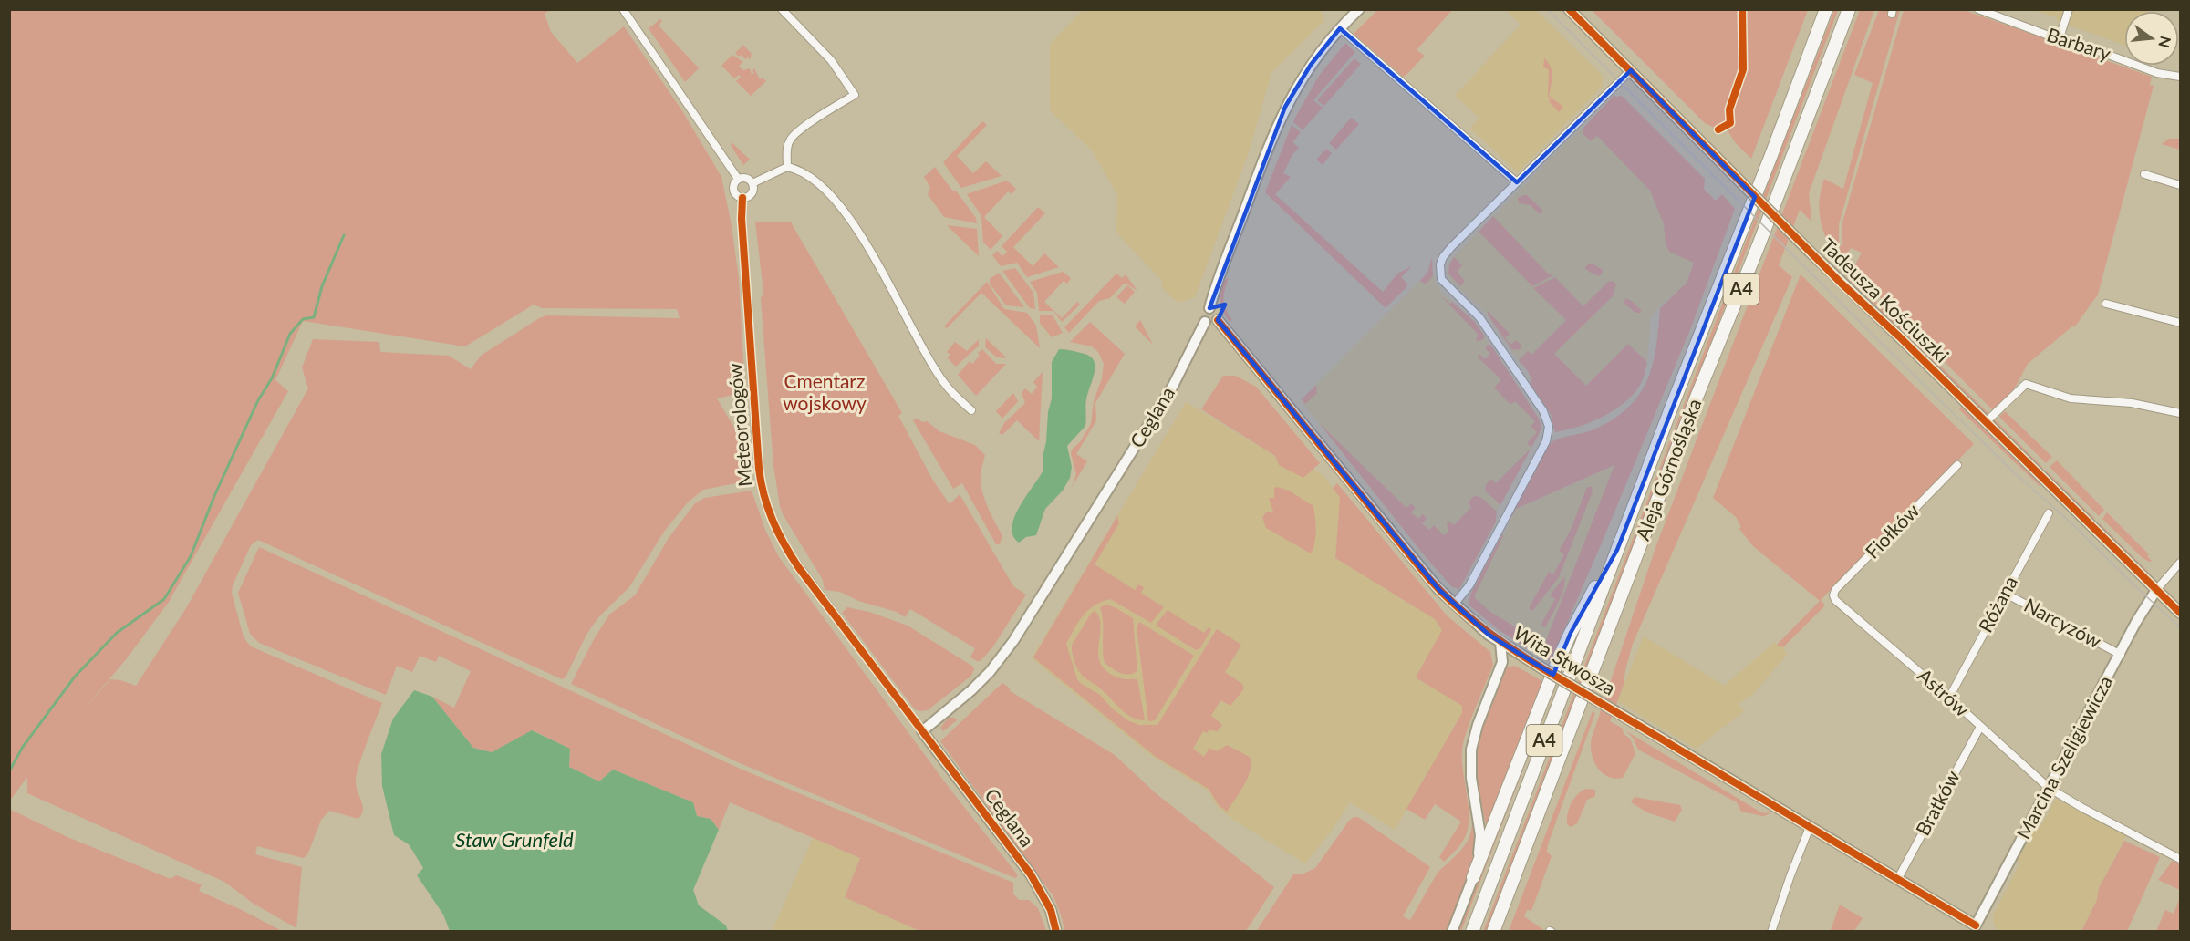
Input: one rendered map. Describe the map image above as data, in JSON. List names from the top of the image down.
{
  "streets": {
    "highway": ["A4", "Aleja Górnośląska"],
    "street": [
      "Barbary",
      "Tadeusza Kościuszki",
      "Ceglana",
      "Meteorologów",
      "Fiołków",
      "Różana",
      "Narcyzów",
      "Wita Stwosza",
      "Astrów",
      "Marcina Szeligiewicza",
      "Bratków"
    ]
  },
  "crossings": [
    ["Tadeusza Kościuszki", "Marcina Szeligiewicza"],
    ["Ceglana", "Meteorologów"],
    ["Ceglana", "Wita Stwosza"],
    ["Fiołków", "Astrów"],
    ["Różana", "Narcyzów"],
    ["Różana", "Astrów"],
    ["Narcyzów", "Marcina Szeligiewicza"],
    ["Wita Stwosza", "Marcina Szeligiewicza"],
    ["Wita Stwosza", "Bratków"],
    ["Astrów", "Marcina Szeligiewicza"],
    ["Astrów", "Bratków"]
  ],
  "water": ["Staw Grunfeld"],
  "parks": ["Cmentarz wojskowy"],
  "north": "right"
}
